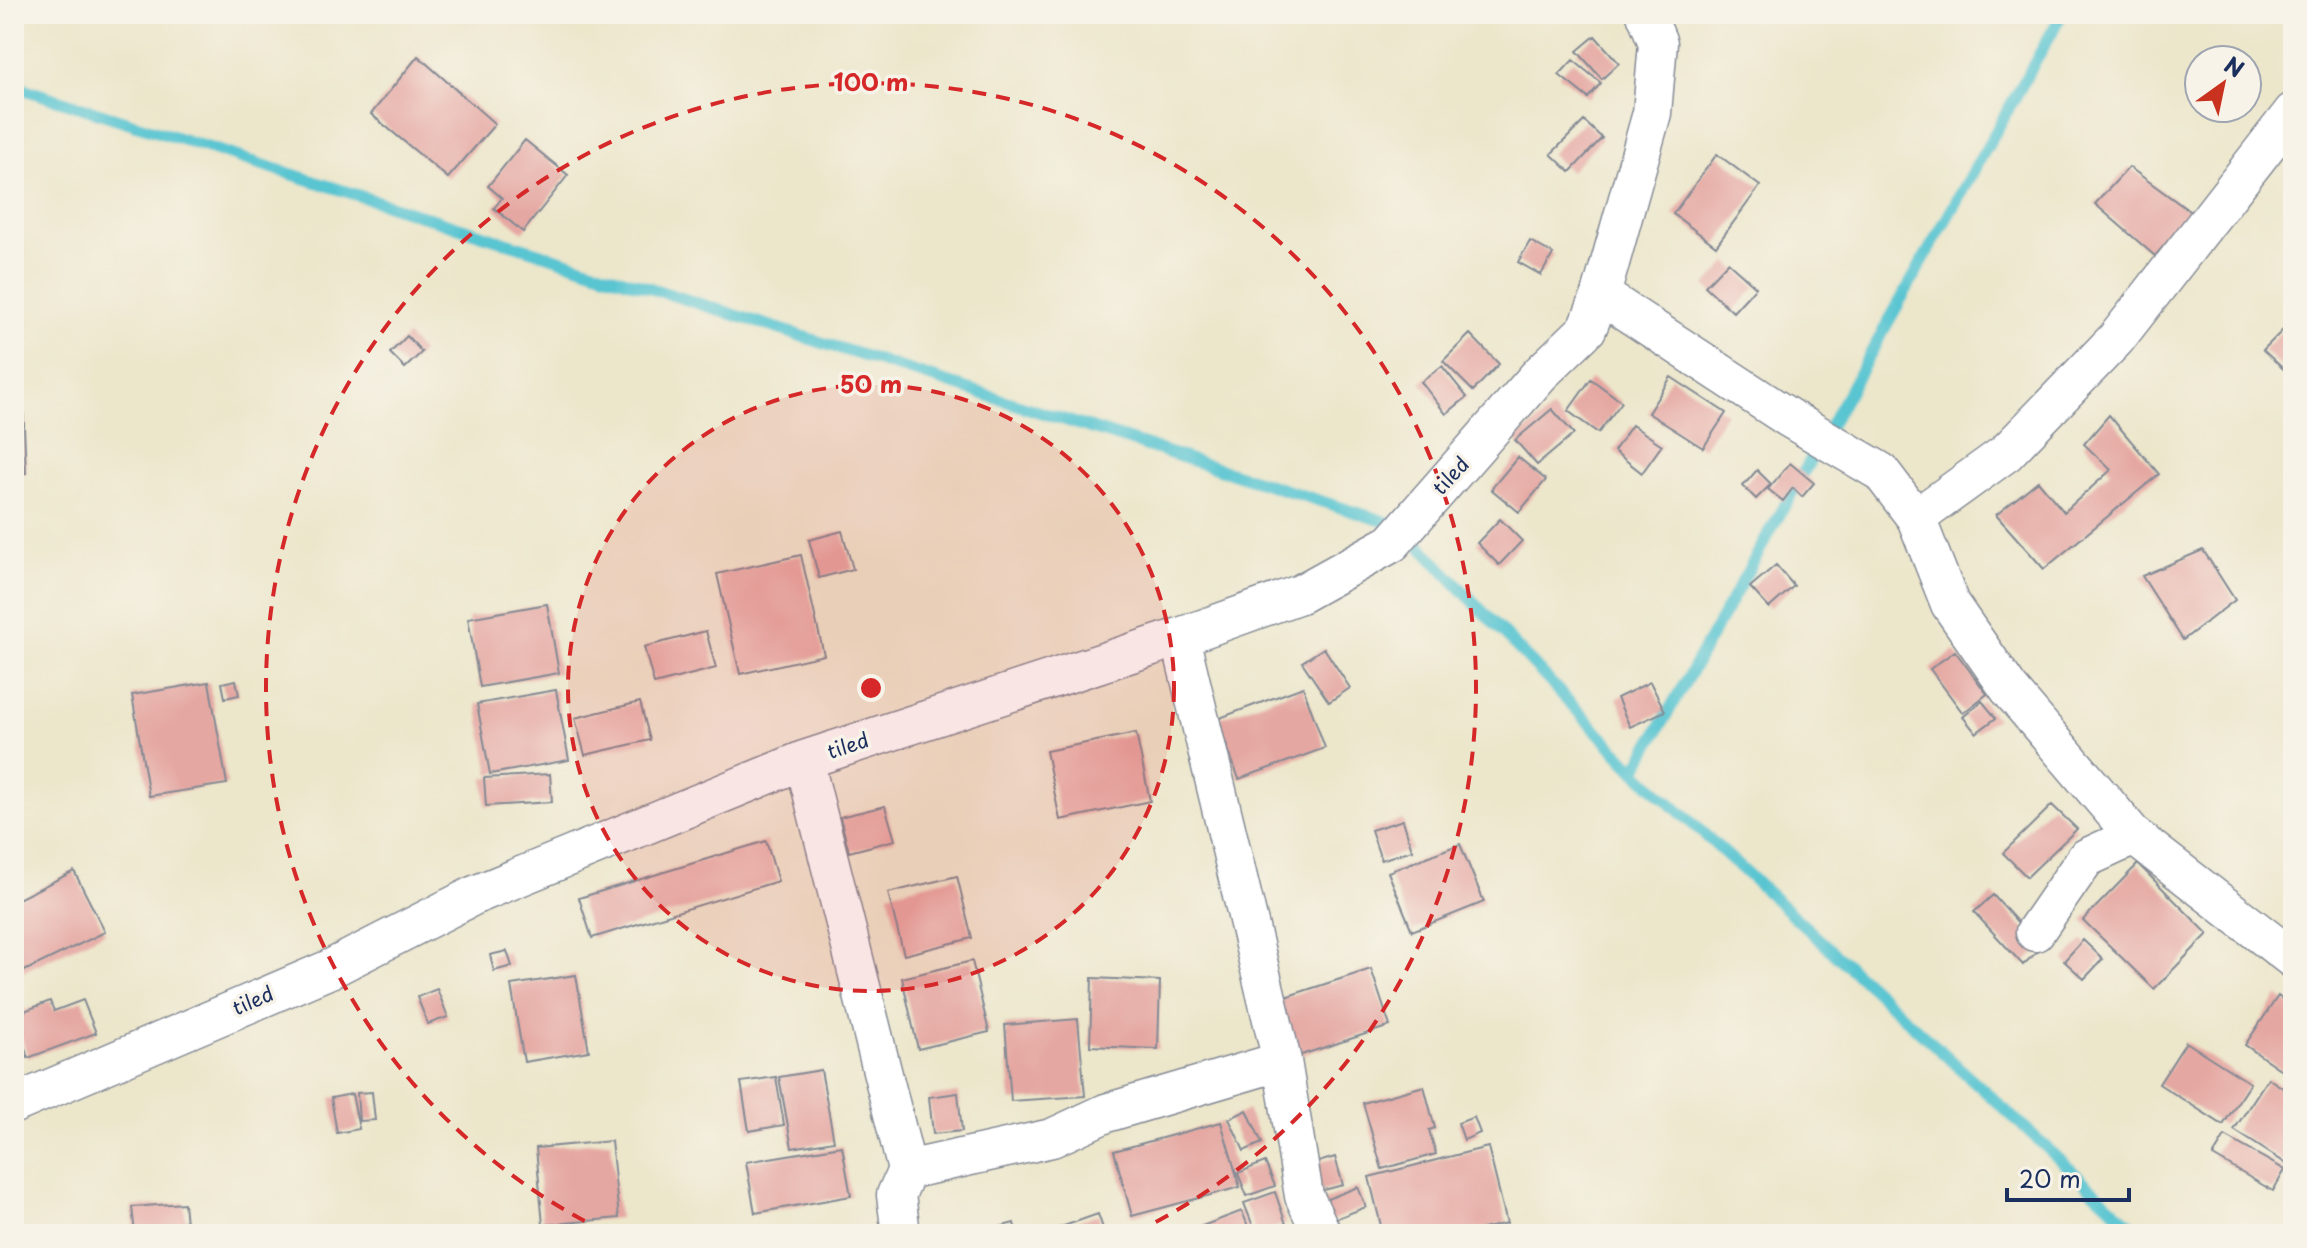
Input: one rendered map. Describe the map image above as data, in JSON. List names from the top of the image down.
{
  "streets": {
    "street": ["tiled"]
  },
  "scale_bar": "20 m",
  "north": "top right",
  "rings": ["100 m", "50 m"]
}
